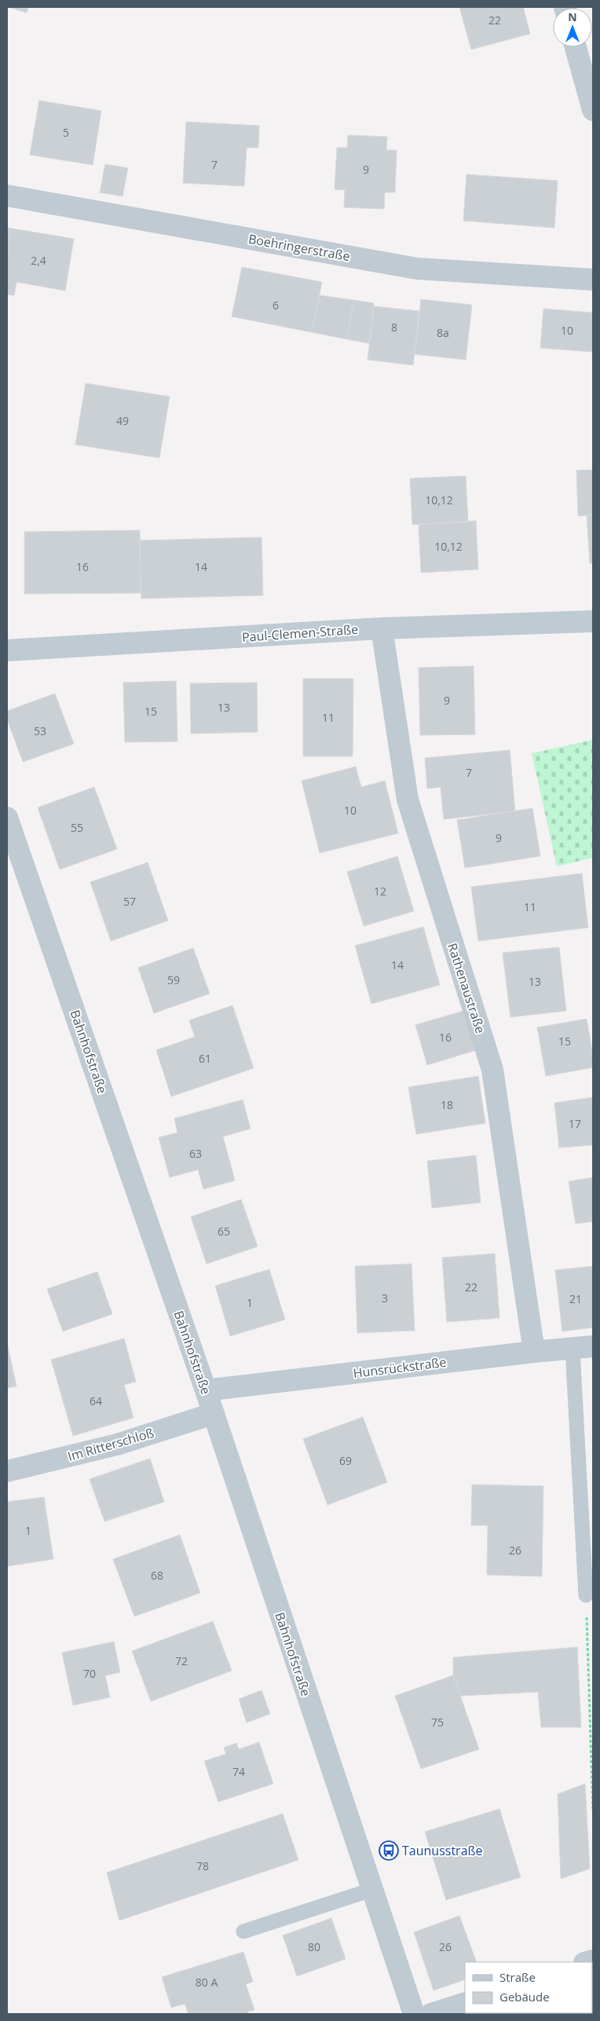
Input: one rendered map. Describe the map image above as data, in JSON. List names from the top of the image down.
{
  "streets": {
    "street": [
      "Boehringerstraße",
      "Paul-Clemen-Straße",
      "Rathenaustraße",
      "Bahnhofstraße",
      "Hunsrückstraße",
      "Im Ritterschloß"
    ]
  },
  "crossings": [
    ["Paul-Clemen-Straße", "Rathenaustraße"],
    ["Rathenaustraße", "Hunsrückstraße"],
    ["Bahnhofstraße", "Hunsrückstraße"],
    ["Bahnhofstraße", "Im Ritterschloß"]
  ],
  "places": {
    "bus stop": ["Taunusstraße"]
  },
  "house_numbers": [
    "22",
    "5",
    "7",
    "9",
    "2,4",
    "6",
    "8",
    "10",
    "8a",
    "49",
    "10,12",
    "10,12",
    "16",
    "14",
    "9",
    "13",
    "15",
    "11",
    "53",
    "7",
    "10",
    "55",
    "9",
    "12",
    "57",
    "11",
    "14",
    "59",
    "13",
    "16",
    "15",
    "61",
    "18",
    "17",
    "63",
    "65",
    "22",
    "3",
    "21",
    "1",
    "64",
    "69",
    "1",
    "26",
    "68",
    "72",
    "70",
    "75",
    "74",
    "78",
    "80",
    "26",
    "80 A"
  ],
  "legend": ["Straße", "Gebäude"],
  "north": "top"
}
